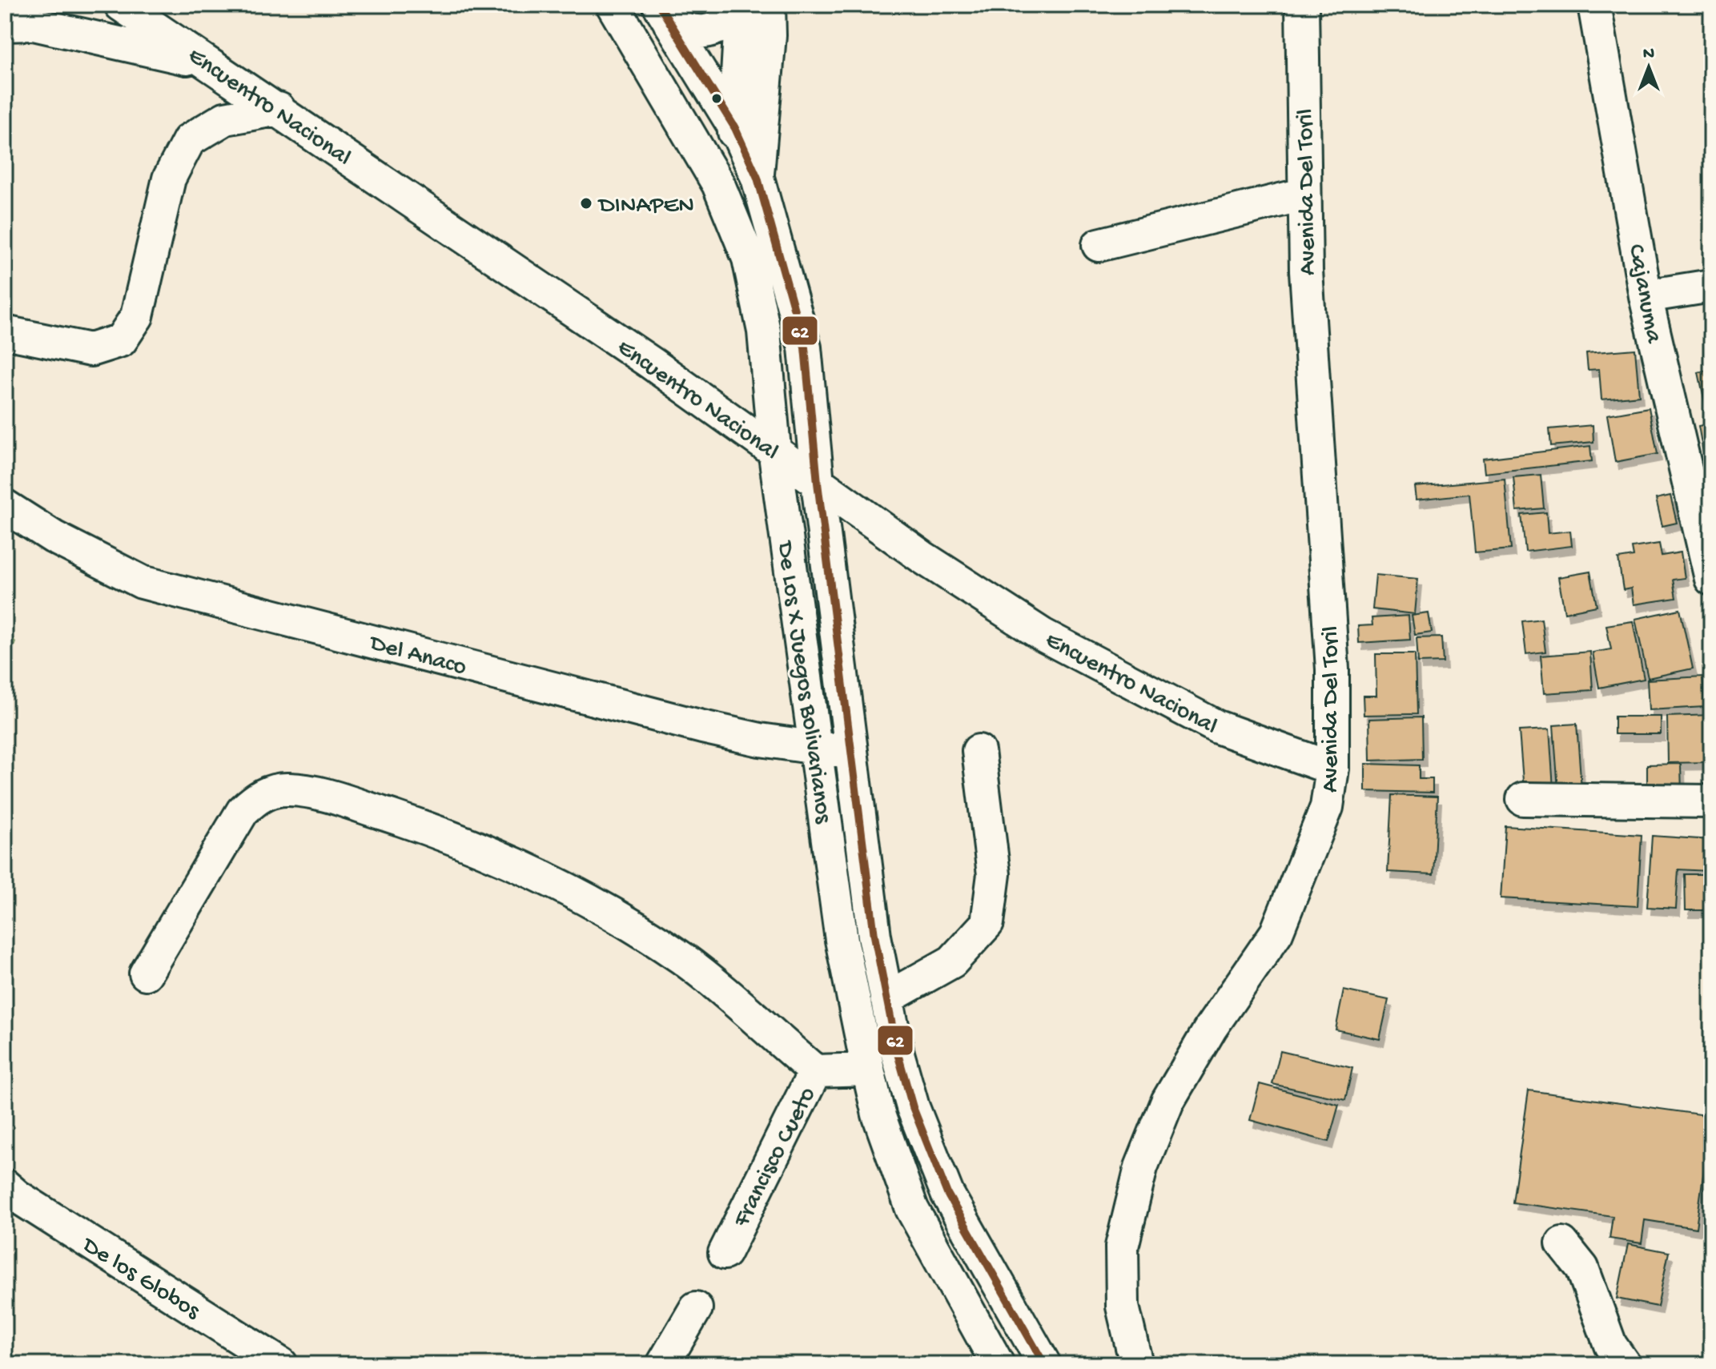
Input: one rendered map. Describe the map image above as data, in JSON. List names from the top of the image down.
{
  "streets": {
    "street": [
      "Encuentro Nacional",
      "Avenida Del Toril",
      "Cajanuma",
      "Del Anaco",
      "De Los X Juegos Bolivarianos",
      "Francisco Cueto",
      "De los Globos"
    ]
  },
  "crossings": [
    ["Encuentro Nacional", "Avenida Del Toril"],
    ["Encuentro Nacional", "De Los X Juegos Bolivarianos"],
    ["Del Anaco", "De Los X Juegos Bolivarianos"],
    ["De Los X Juegos Bolivarianos", "Francisco Cueto"]
  ],
  "places": ["DINAPEN"],
  "lines": ["transit line 62"],
  "north": "top"
}
